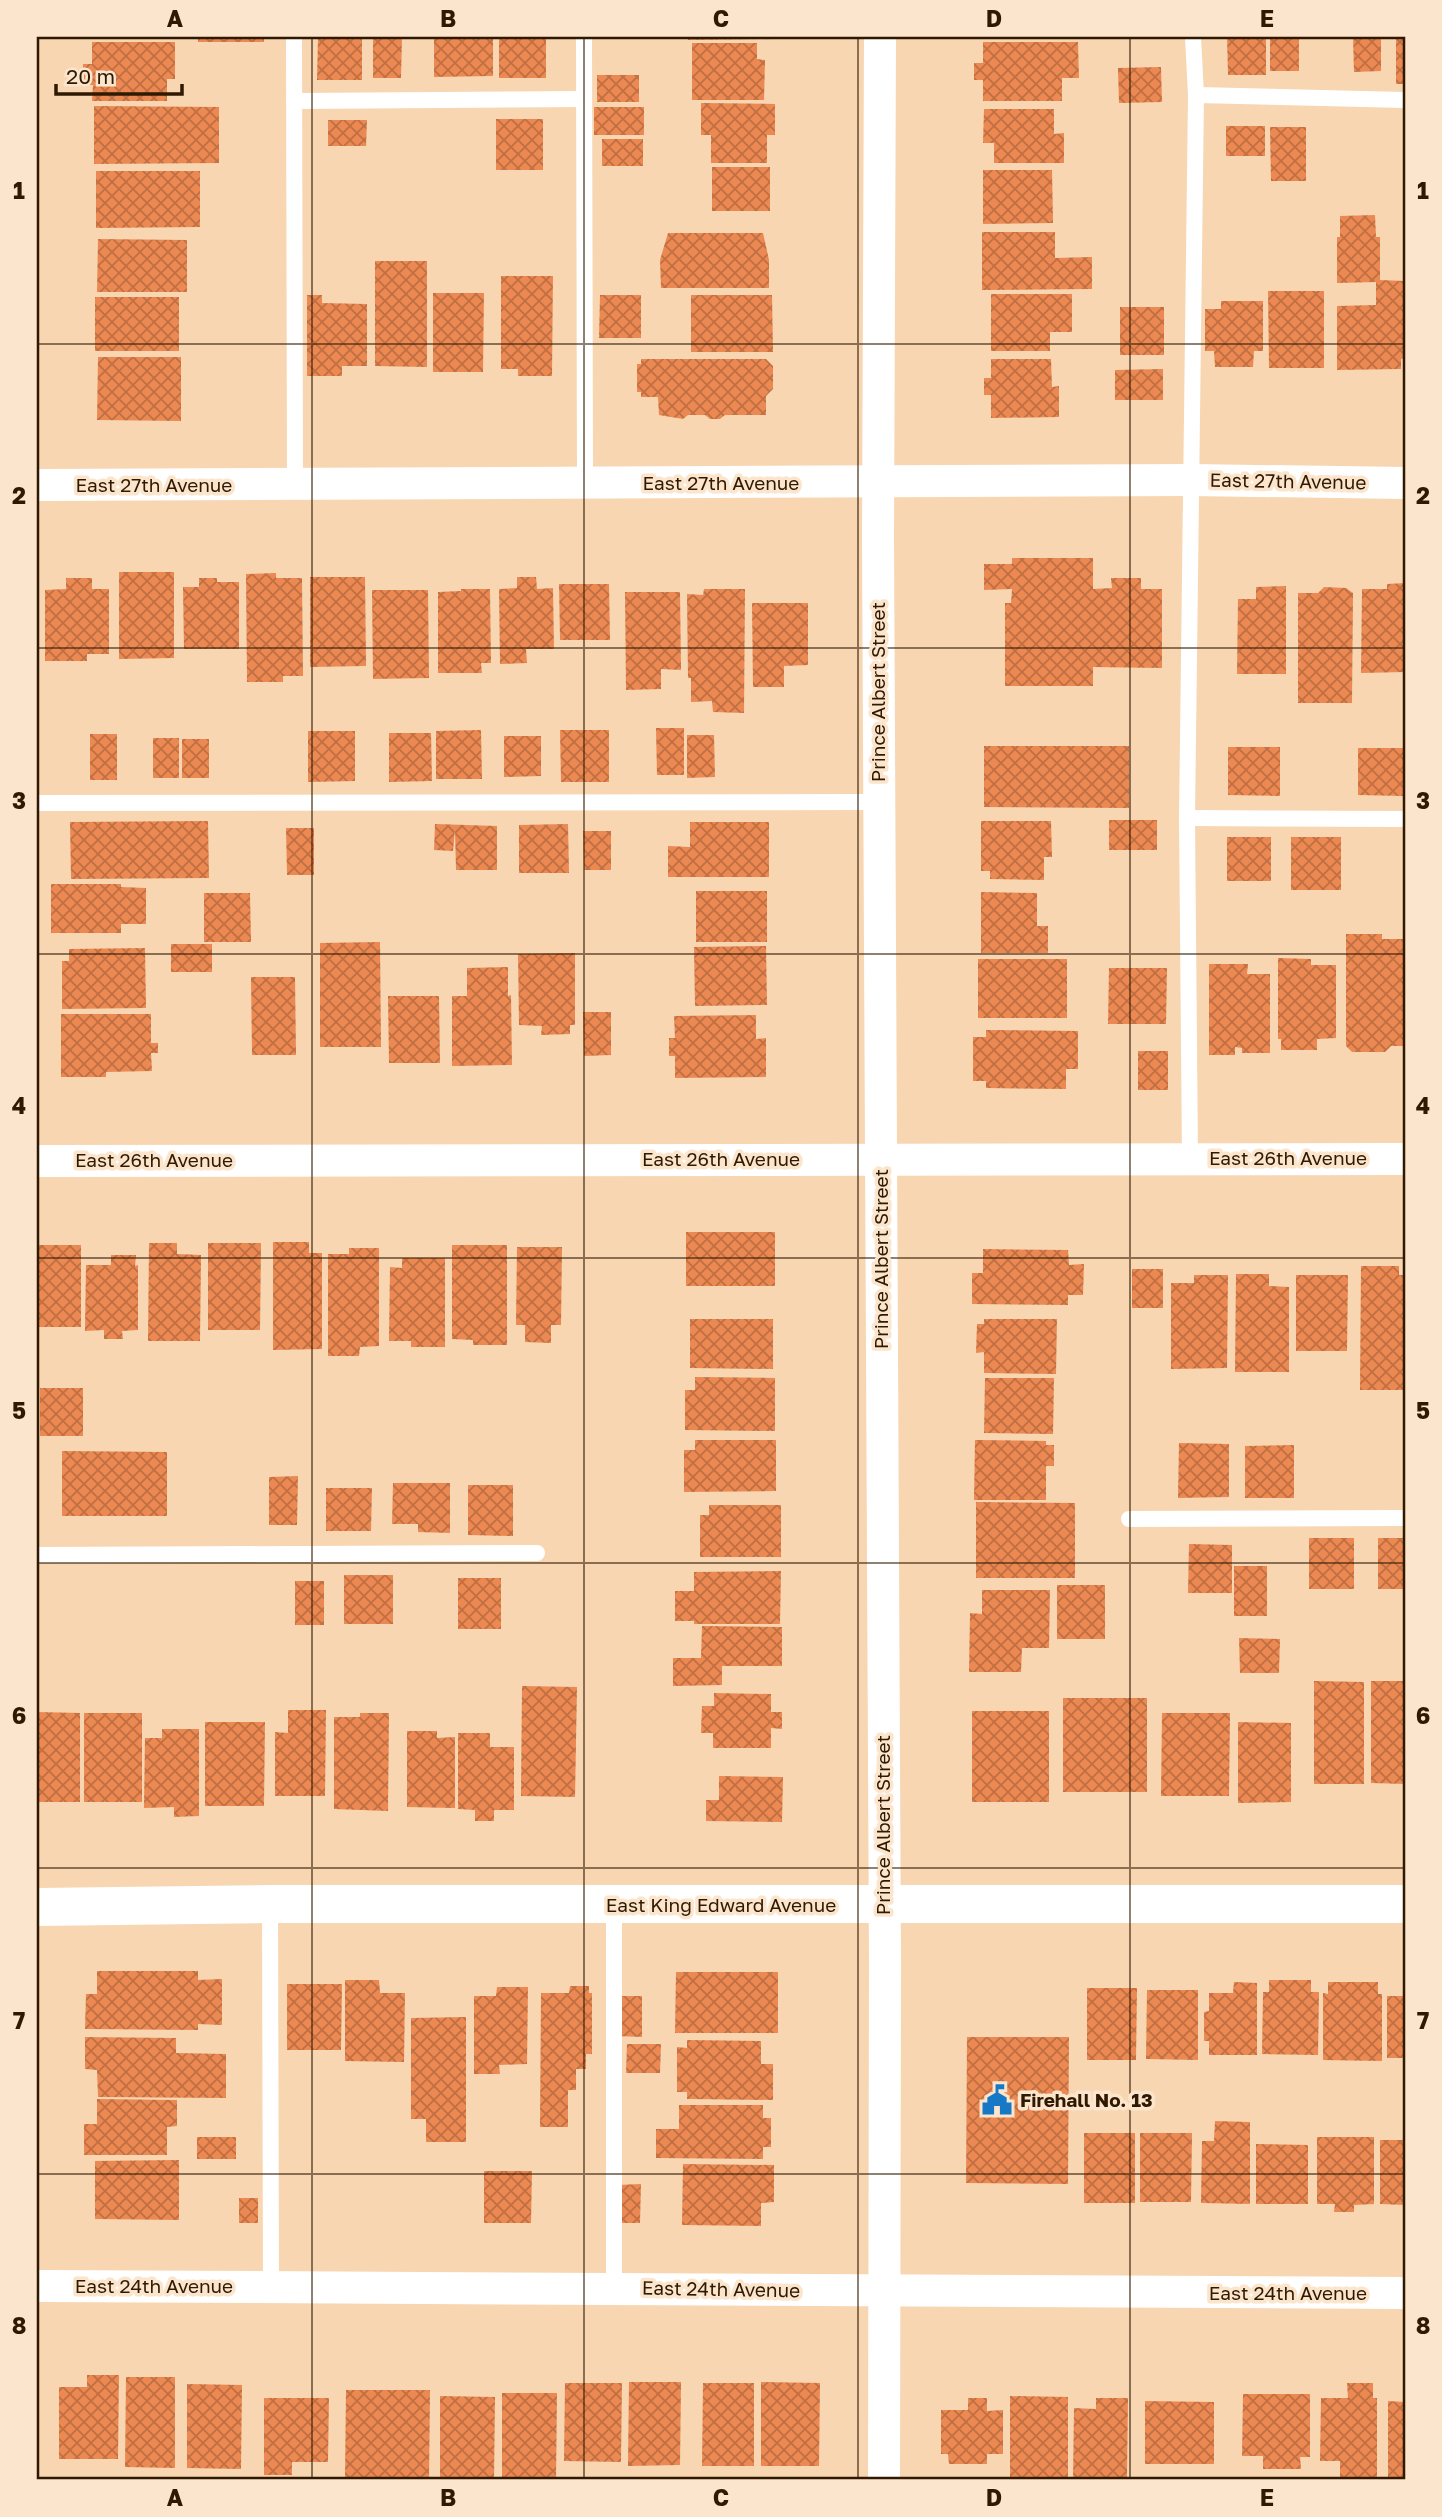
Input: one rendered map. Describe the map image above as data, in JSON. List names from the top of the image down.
{
  "streets": {
    "main road": ["East King Edward Avenue"],
    "street": [
      "East 27th Avenue",
      "Prince Albert Street",
      "East 26th Avenue",
      "East 24th Avenue"
    ]
  },
  "crossings": [
    ["East 27th Avenue", "Prince Albert Street"],
    ["Prince Albert Street", "East 26th Avenue"],
    ["Prince Albert Street", "East King Edward Avenue"],
    ["Prince Albert Street", "East 24th Avenue"]
  ],
  "places": {
    "public building": ["Firehall No. 13"]
  },
  "scale_bar": "20 m",
  "grid": {
    "columns": [
      "A",
      "B",
      "C",
      "D",
      "E"
    ],
    "rows": [
      "1",
      "2",
      "3",
      "4",
      "5",
      "6",
      "7",
      "8"
    ]
  }
}
